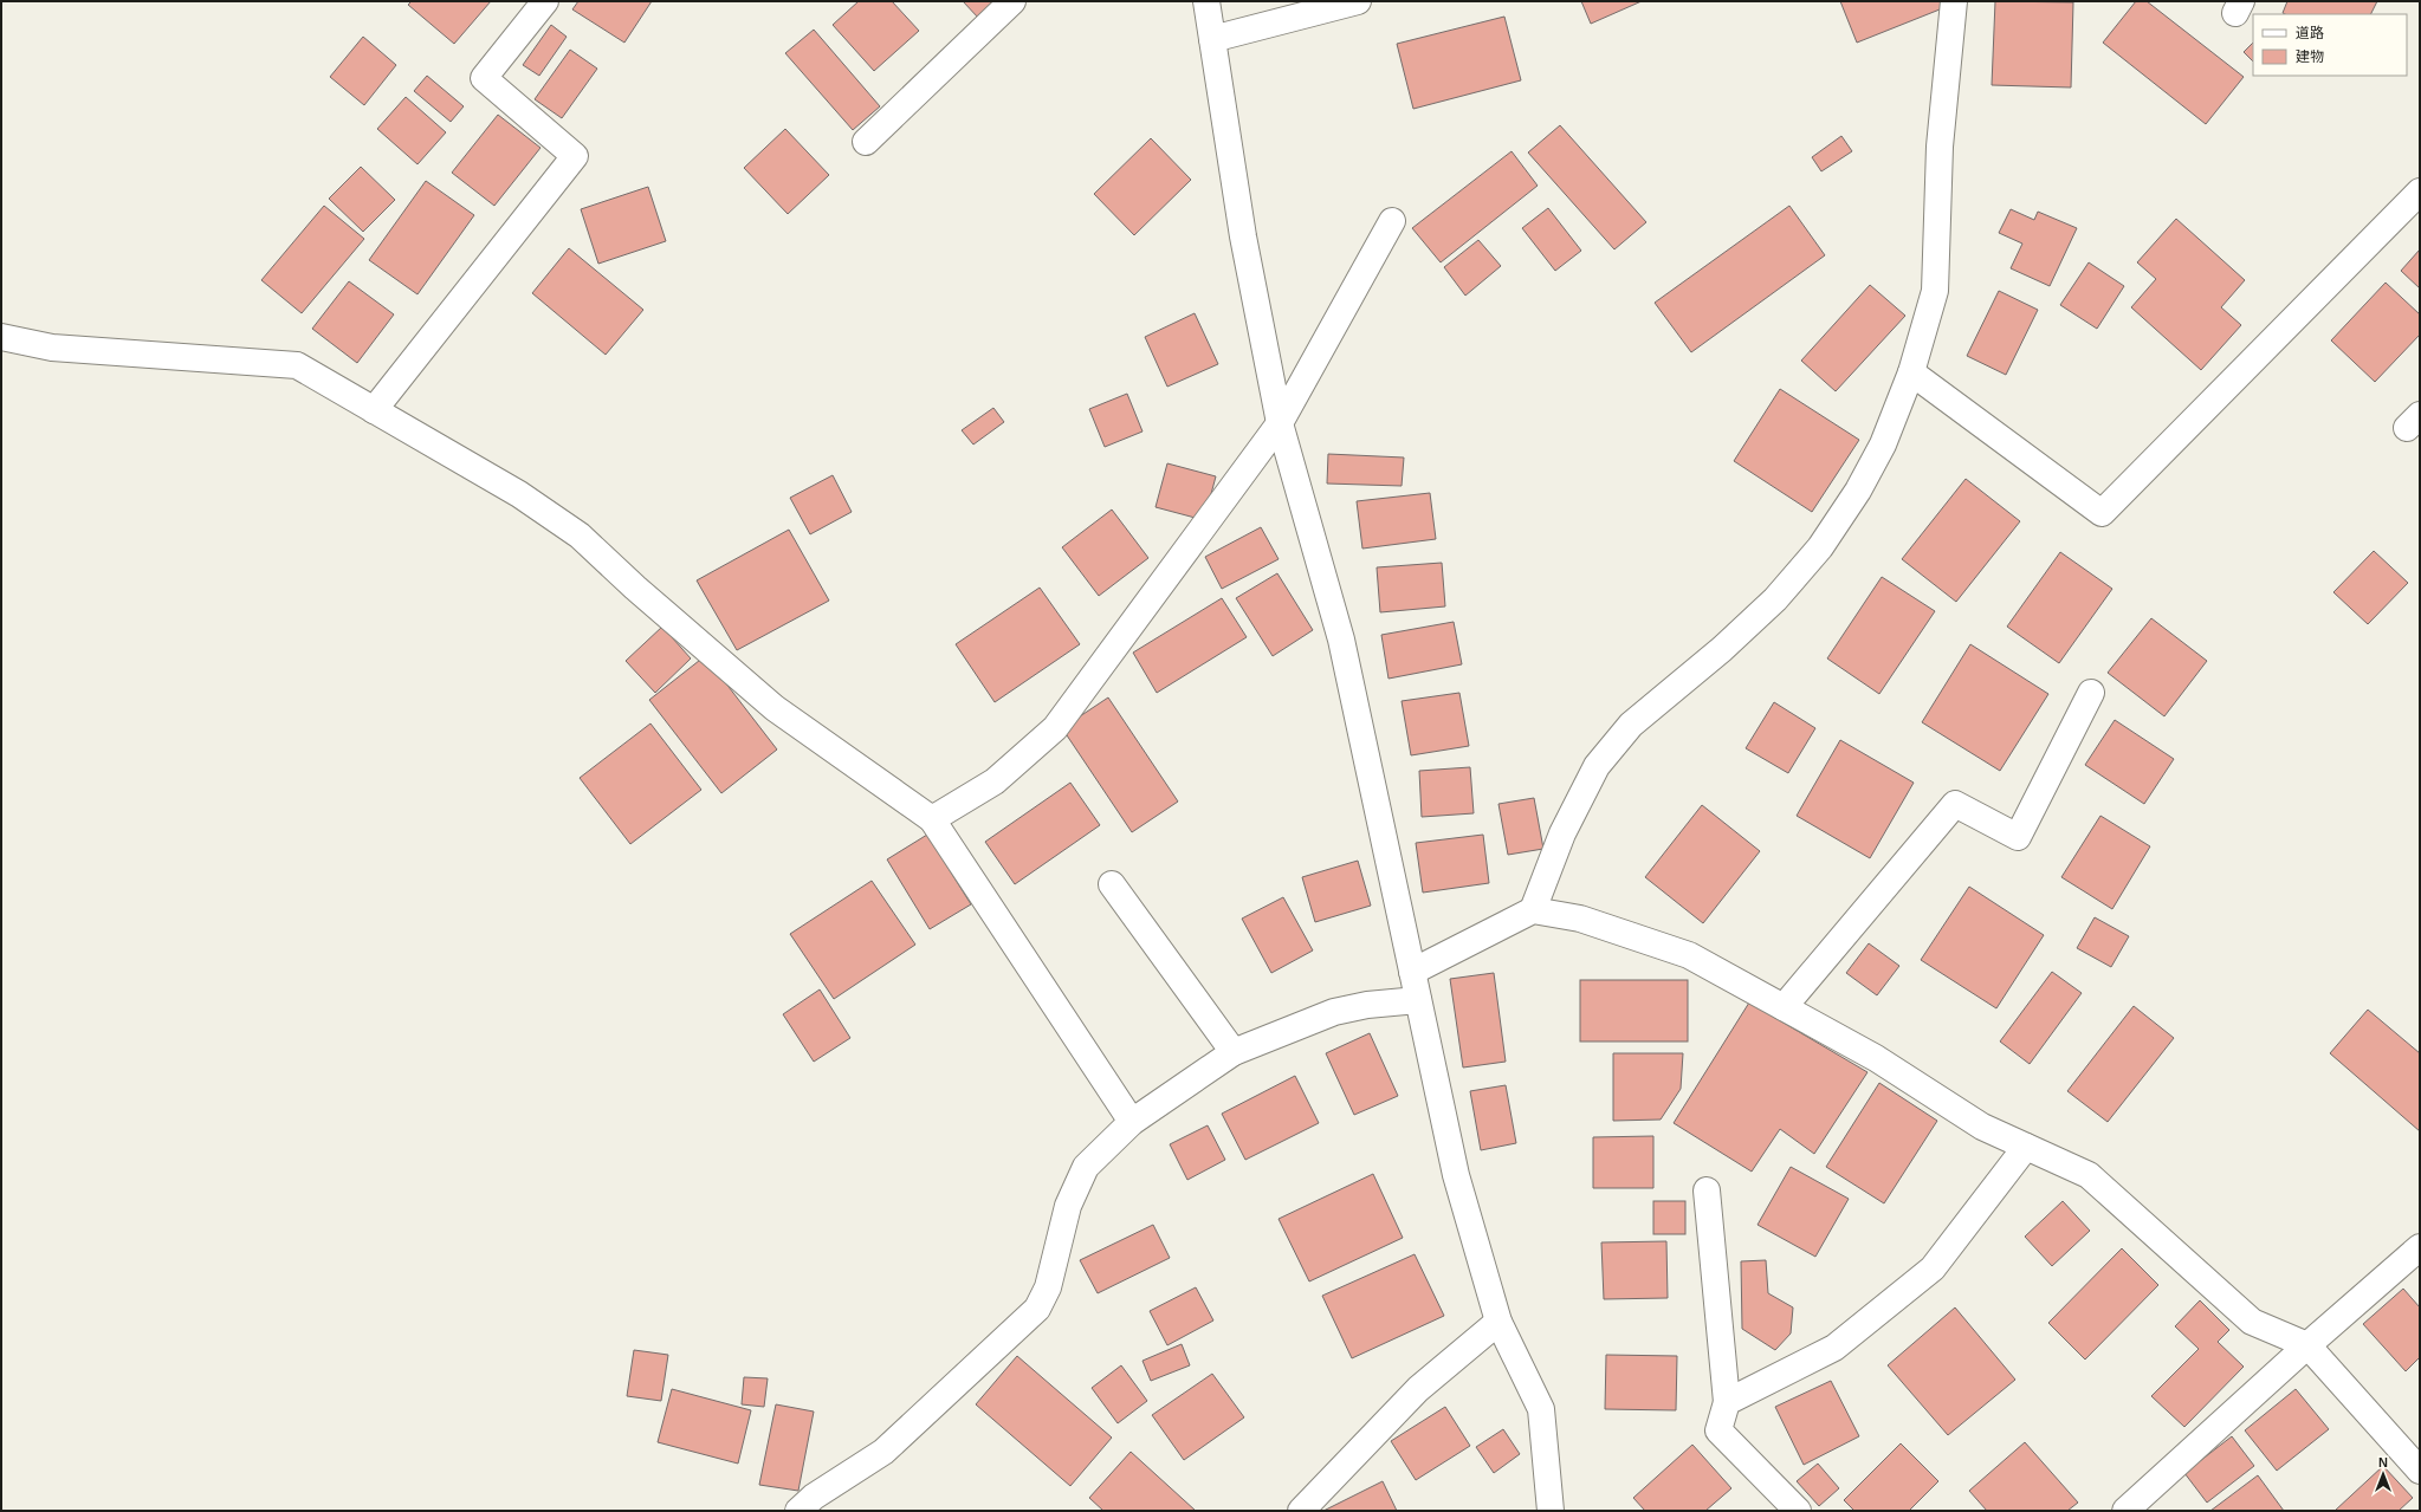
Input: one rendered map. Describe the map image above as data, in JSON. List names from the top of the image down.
{
  "legend": ["道路", "建物"],
  "north": "top"
}
